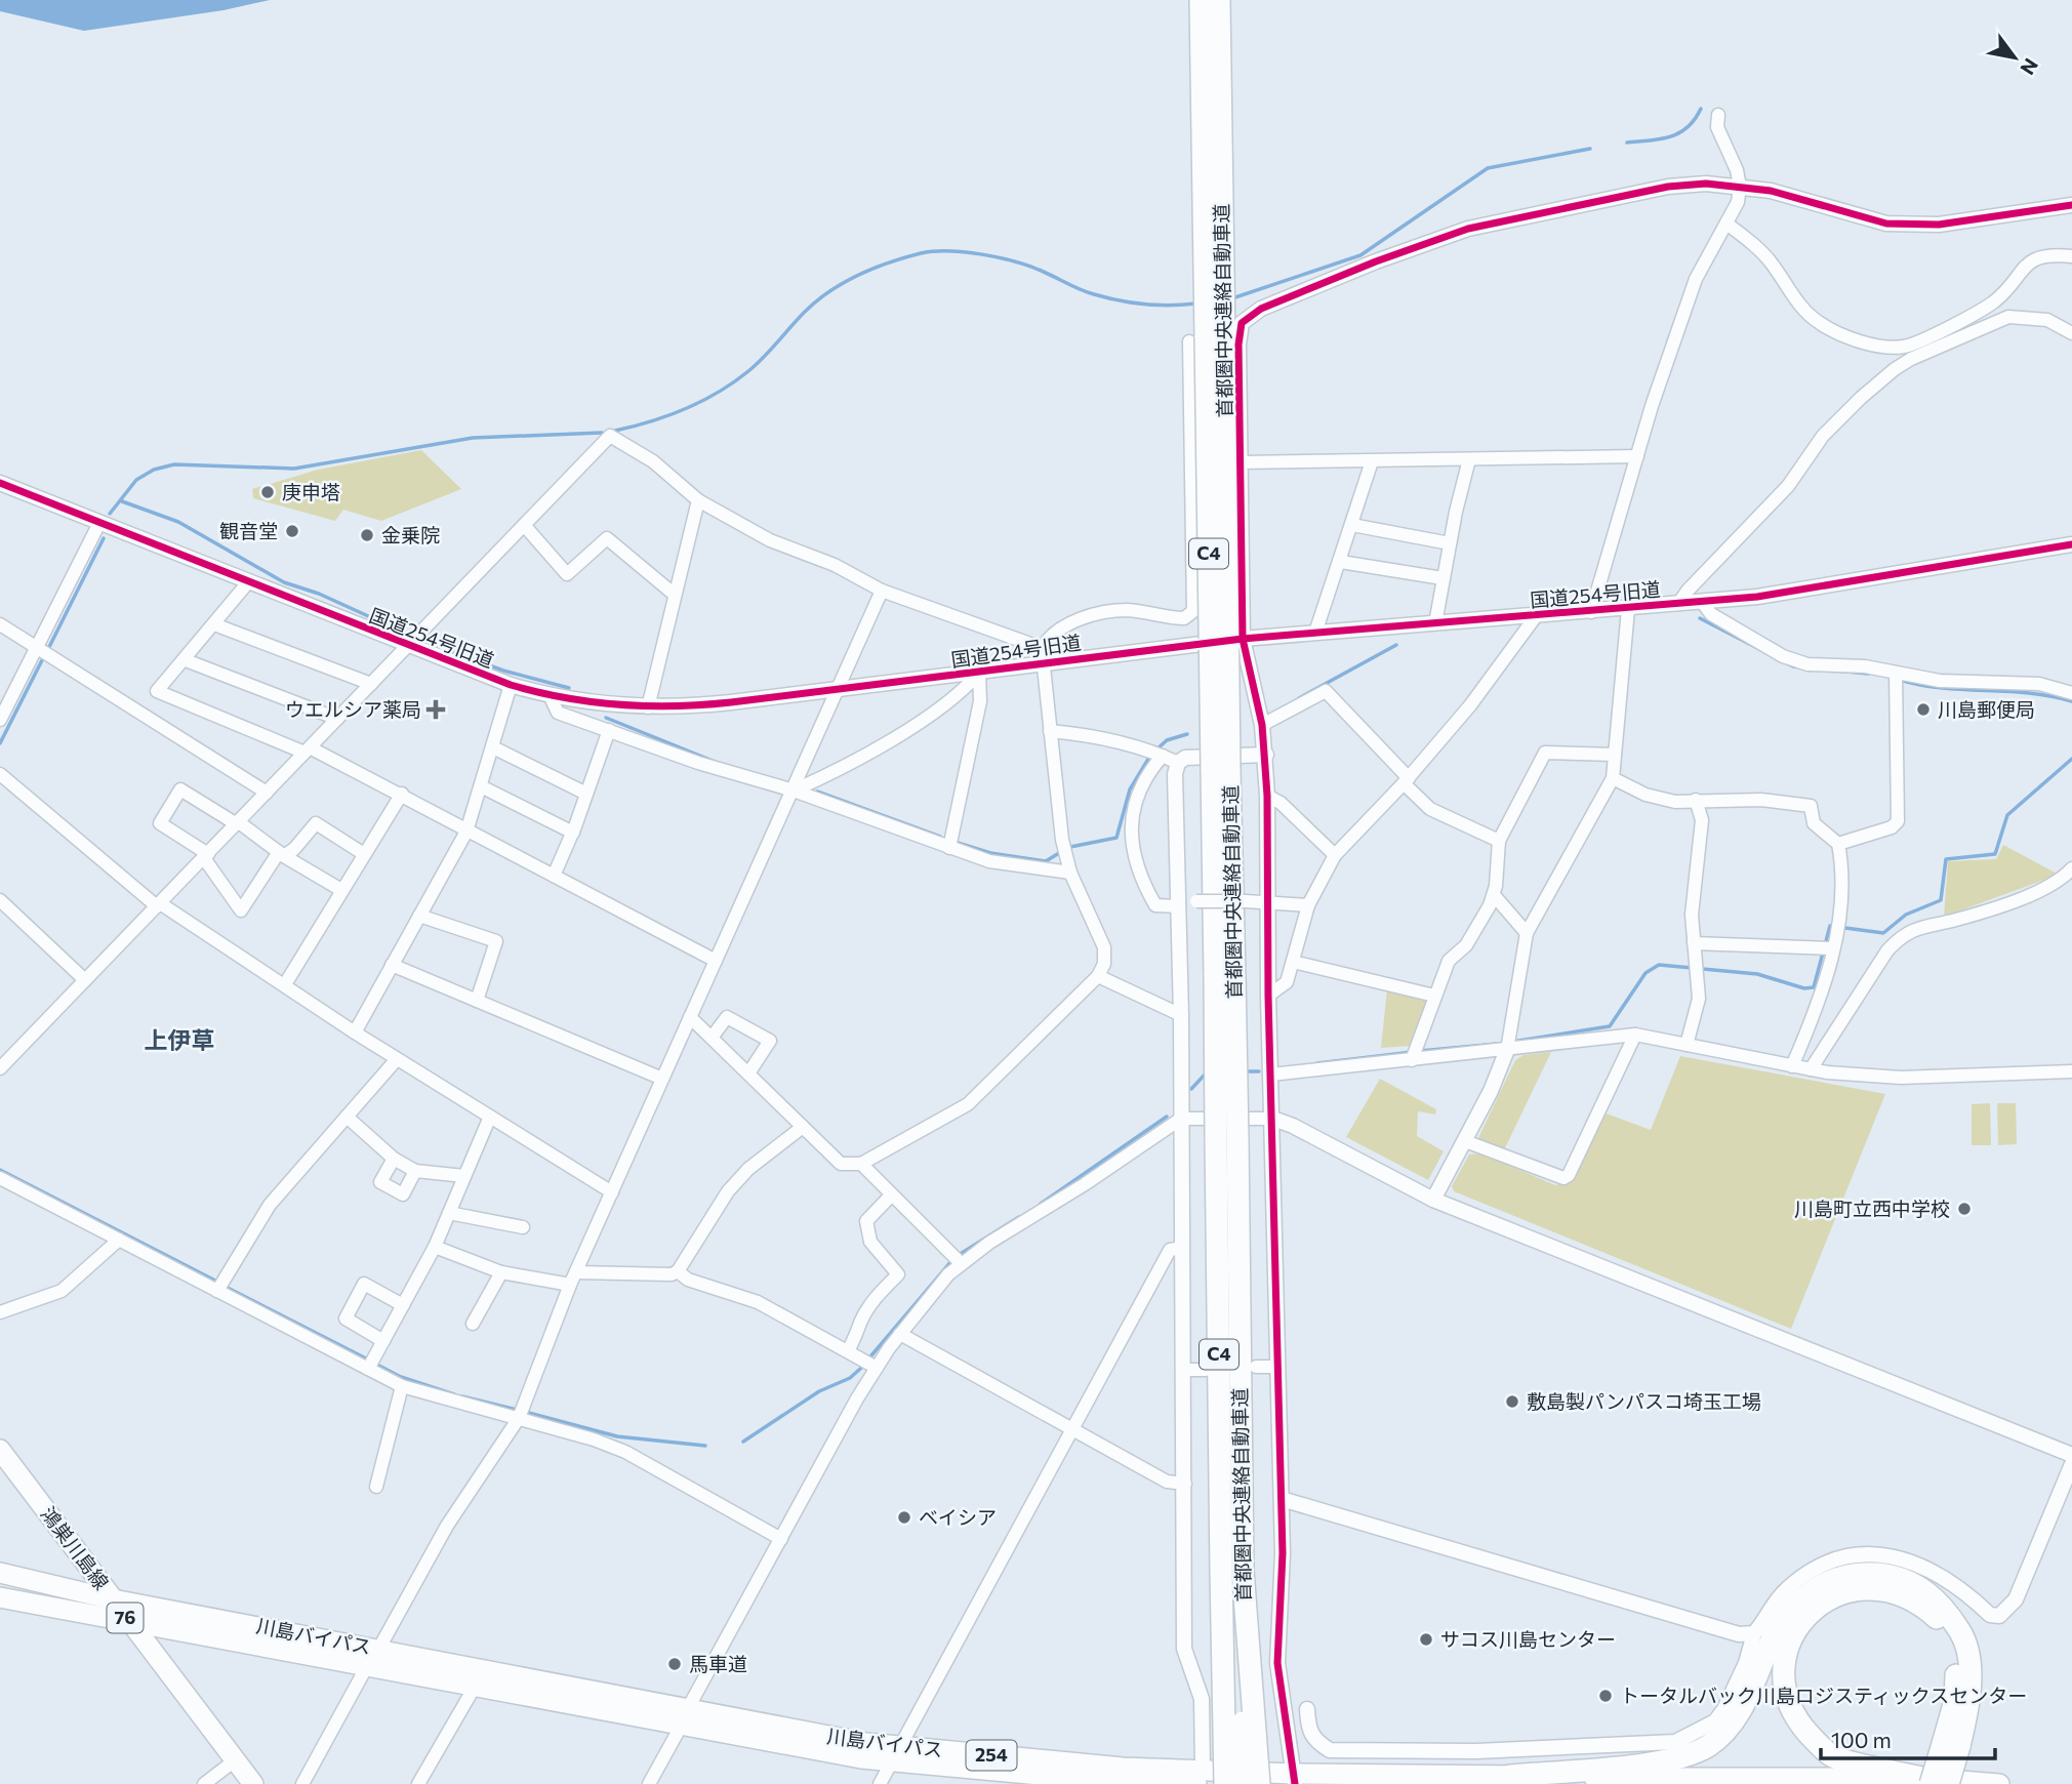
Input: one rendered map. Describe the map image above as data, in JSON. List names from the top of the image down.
{
  "streets": {
    "highway": ["首都圏中央連絡自動車道", "C4"],
    "main road": [
      "鴻巣川島線",
      "76",
      "川島バイパス",
      "254"
    ],
    "street": ["国道254号旧道"]
  },
  "crossings": [
    ["首都圏中央連絡自動車道", "C4"],
    ["C4", "川島バイパス"],
    ["鴻巣川島線", "川島バイパス"]
  ],
  "districts": ["上伊草"],
  "places": {
    "other": [
      "庚申塔",
      "観音堂",
      "金乗院",
      "川島郵便局",
      "川島町立西中学校",
      "敷島製パンパスコ埼玉工場",
      "ベイシア",
      "サコス川島センター",
      "馬車道",
      "トータルバック川島ロジスティックスセンター"
    ],
    "health": ["ウエルシア薬局"]
  },
  "scale_bar": "100 m",
  "north": "bottom right"
}
